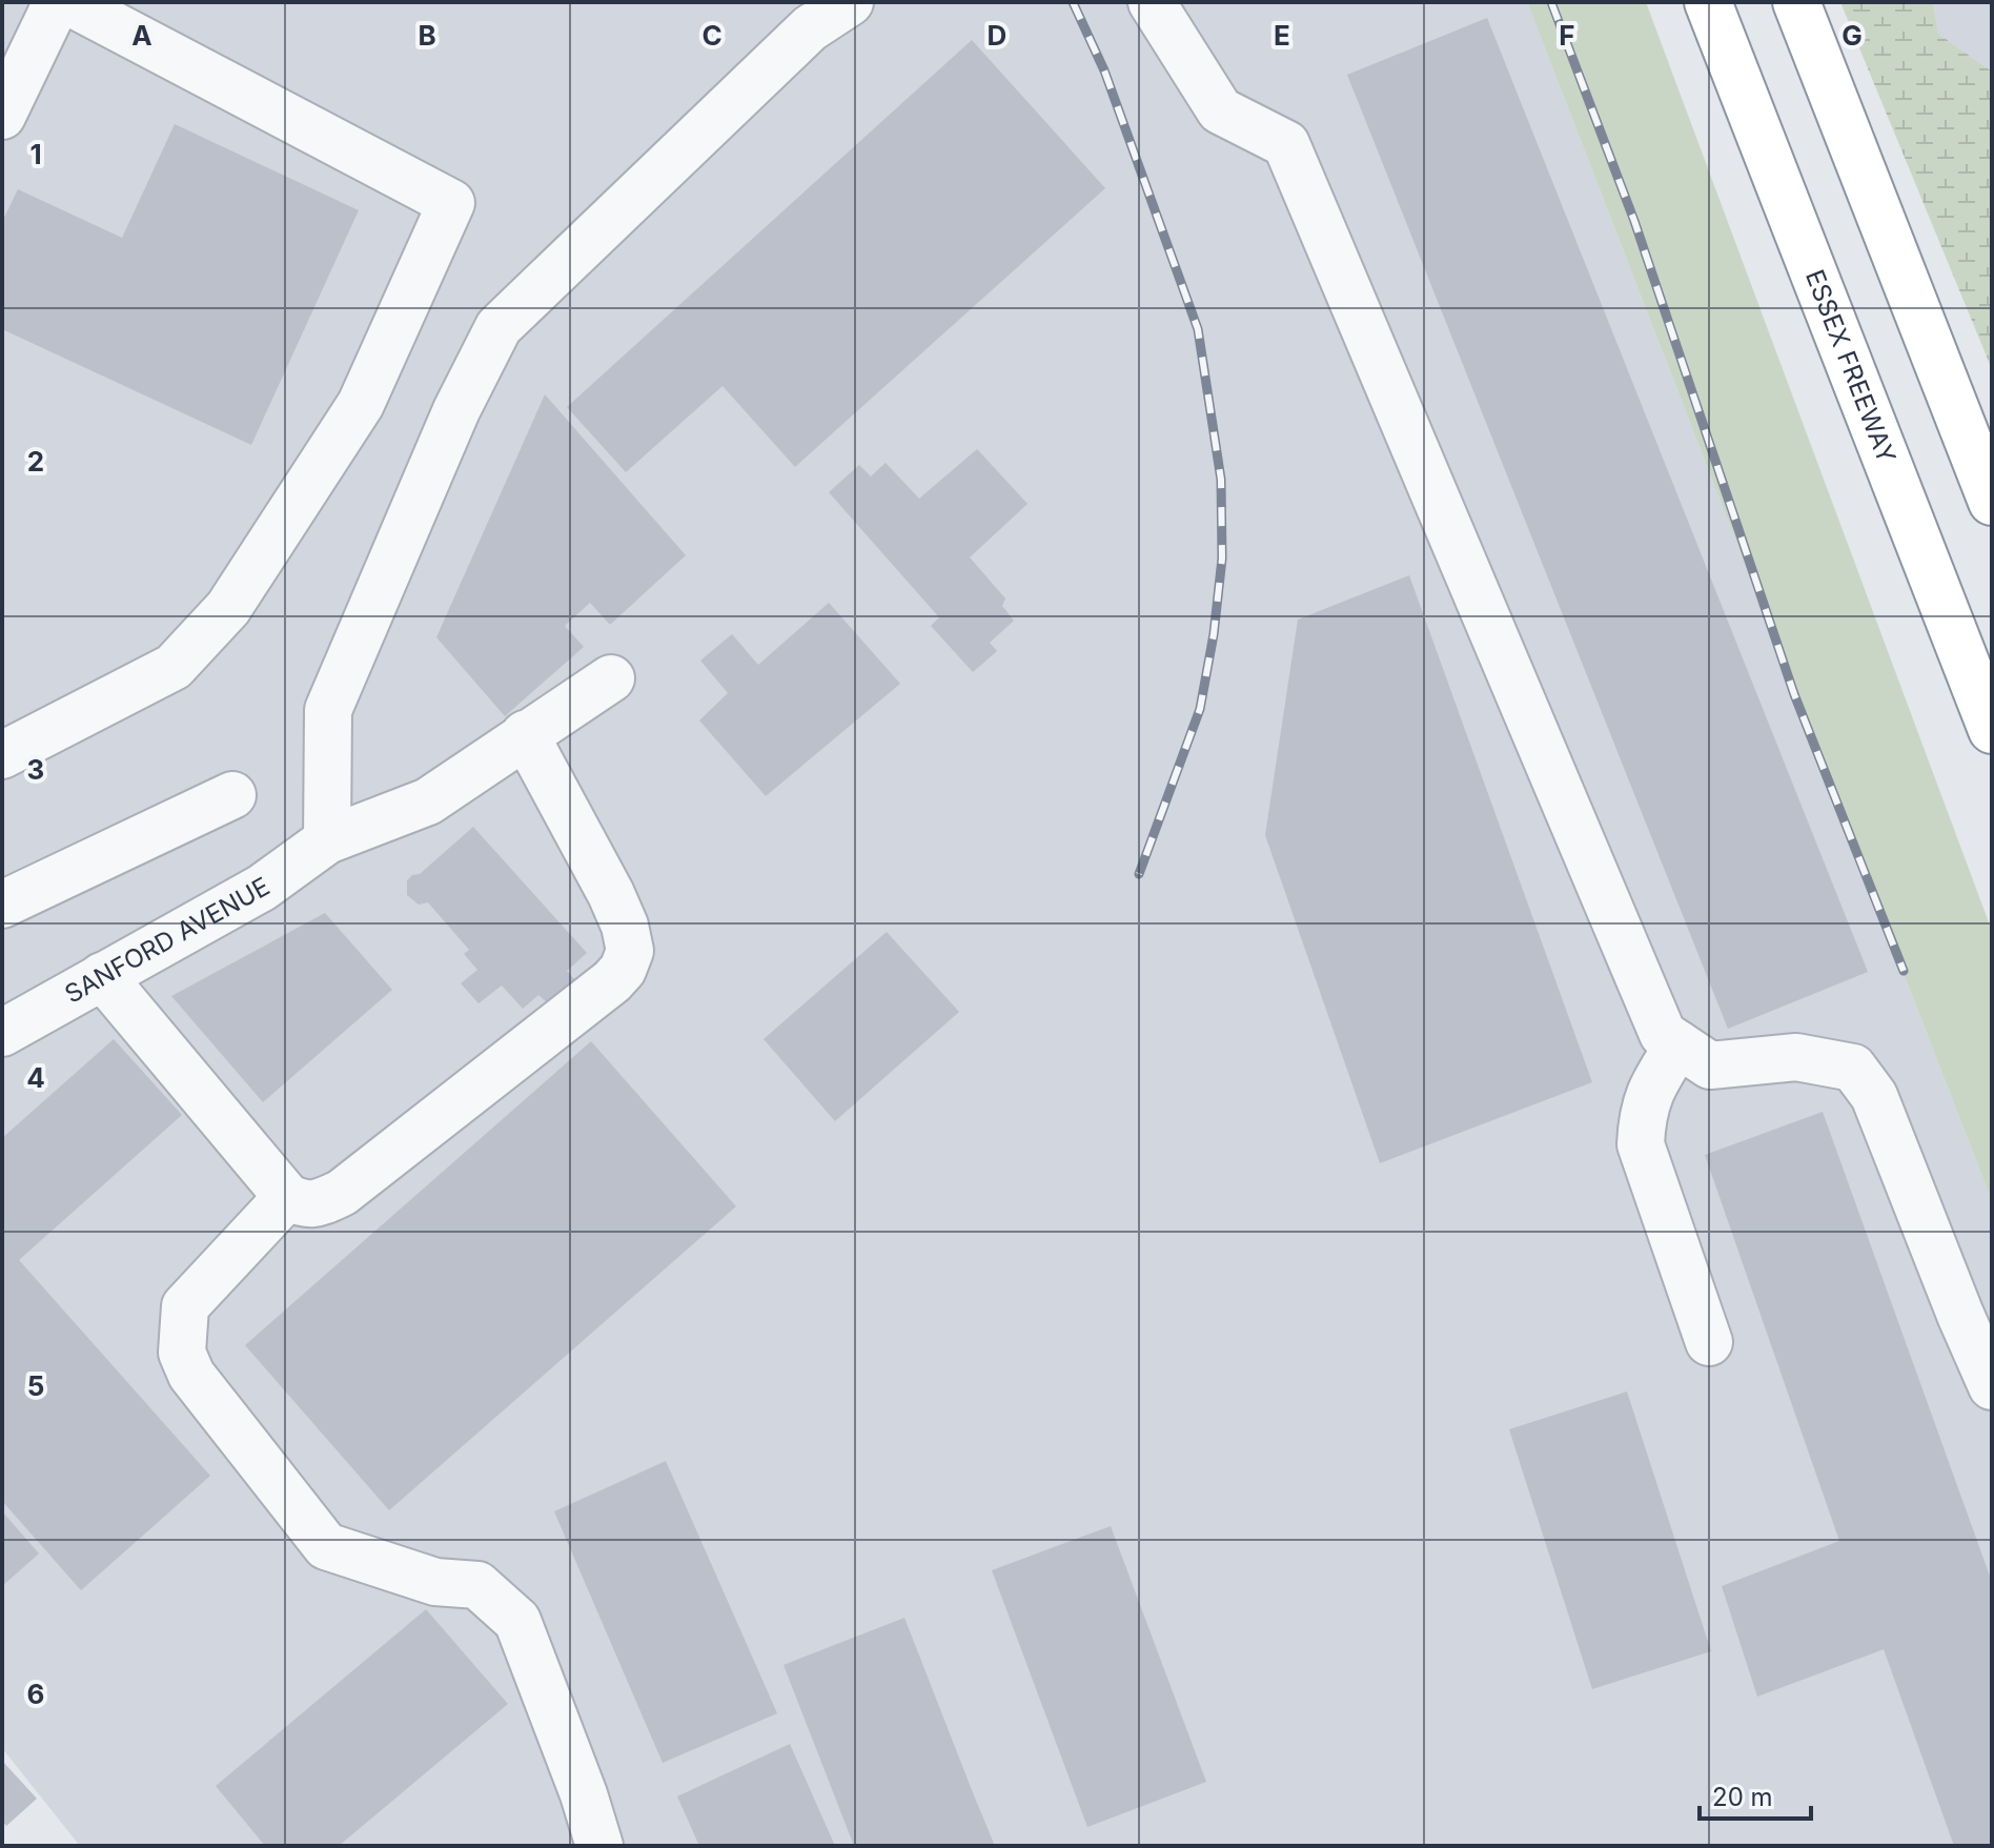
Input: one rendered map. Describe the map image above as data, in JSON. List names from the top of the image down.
{
  "streets": {
    "highway": ["ESSEX FREEWAY"],
    "street": ["SANFORD AVENUE"]
  },
  "scale_bar": "20 m",
  "grid": {
    "columns": [
      "A",
      "B",
      "C",
      "D",
      "E",
      "F",
      "G"
    ],
    "rows": [
      "1",
      "2",
      "3",
      "4",
      "5",
      "6"
    ]
  }
}
